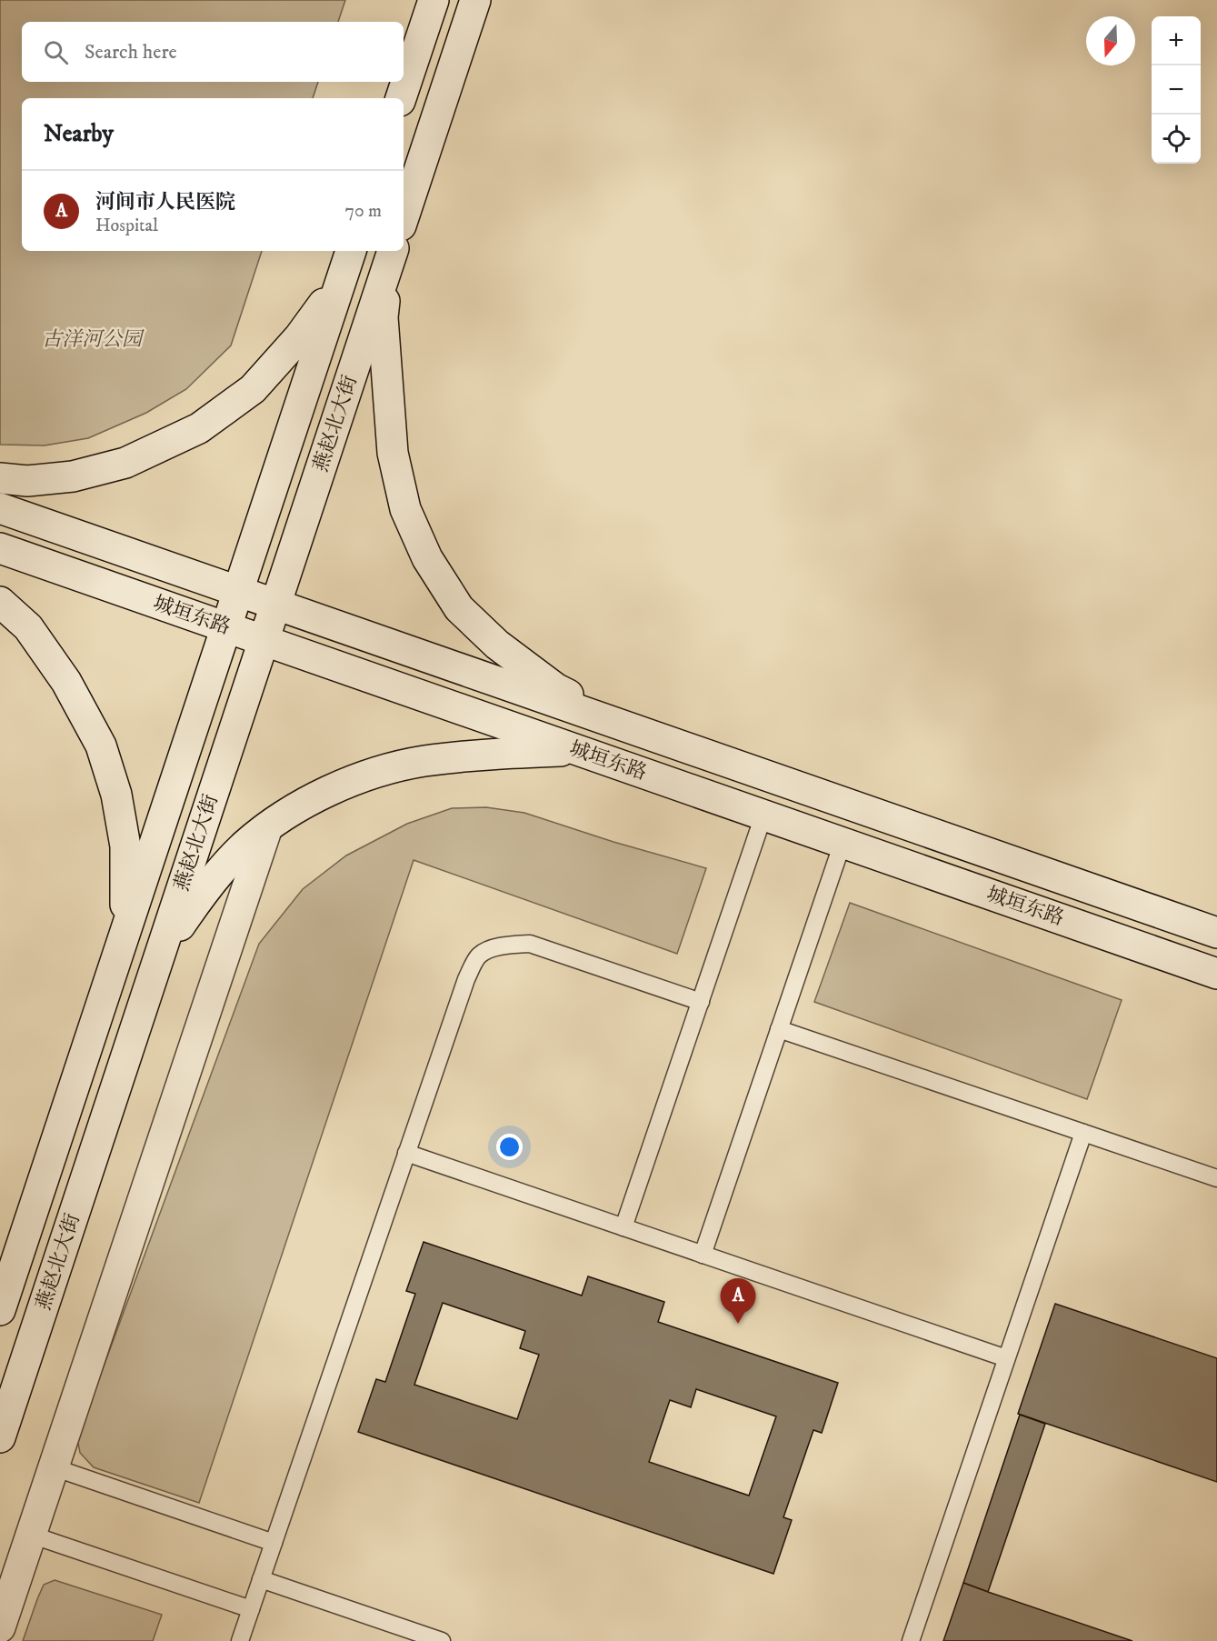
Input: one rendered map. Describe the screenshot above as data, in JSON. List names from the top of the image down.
{
  "streets": {
    "main road": ["燕赵北大街", "城垣东路"]
  },
  "crossings": [
    ["燕赵北大街", "城垣东路"]
  ],
  "parks": ["古洋河公园"],
  "north": "bottom",
  "page": {
    "map_buttons": ["+", "−"],
    "search": "Search here",
    "heading": "Nearby",
    "list": [
      {
        "mark": "A",
        "name": "河间市人民医院",
        "note": "Hospital",
        "value": "70 m"
      }
    ],
    "pins": "A"
  }
}
